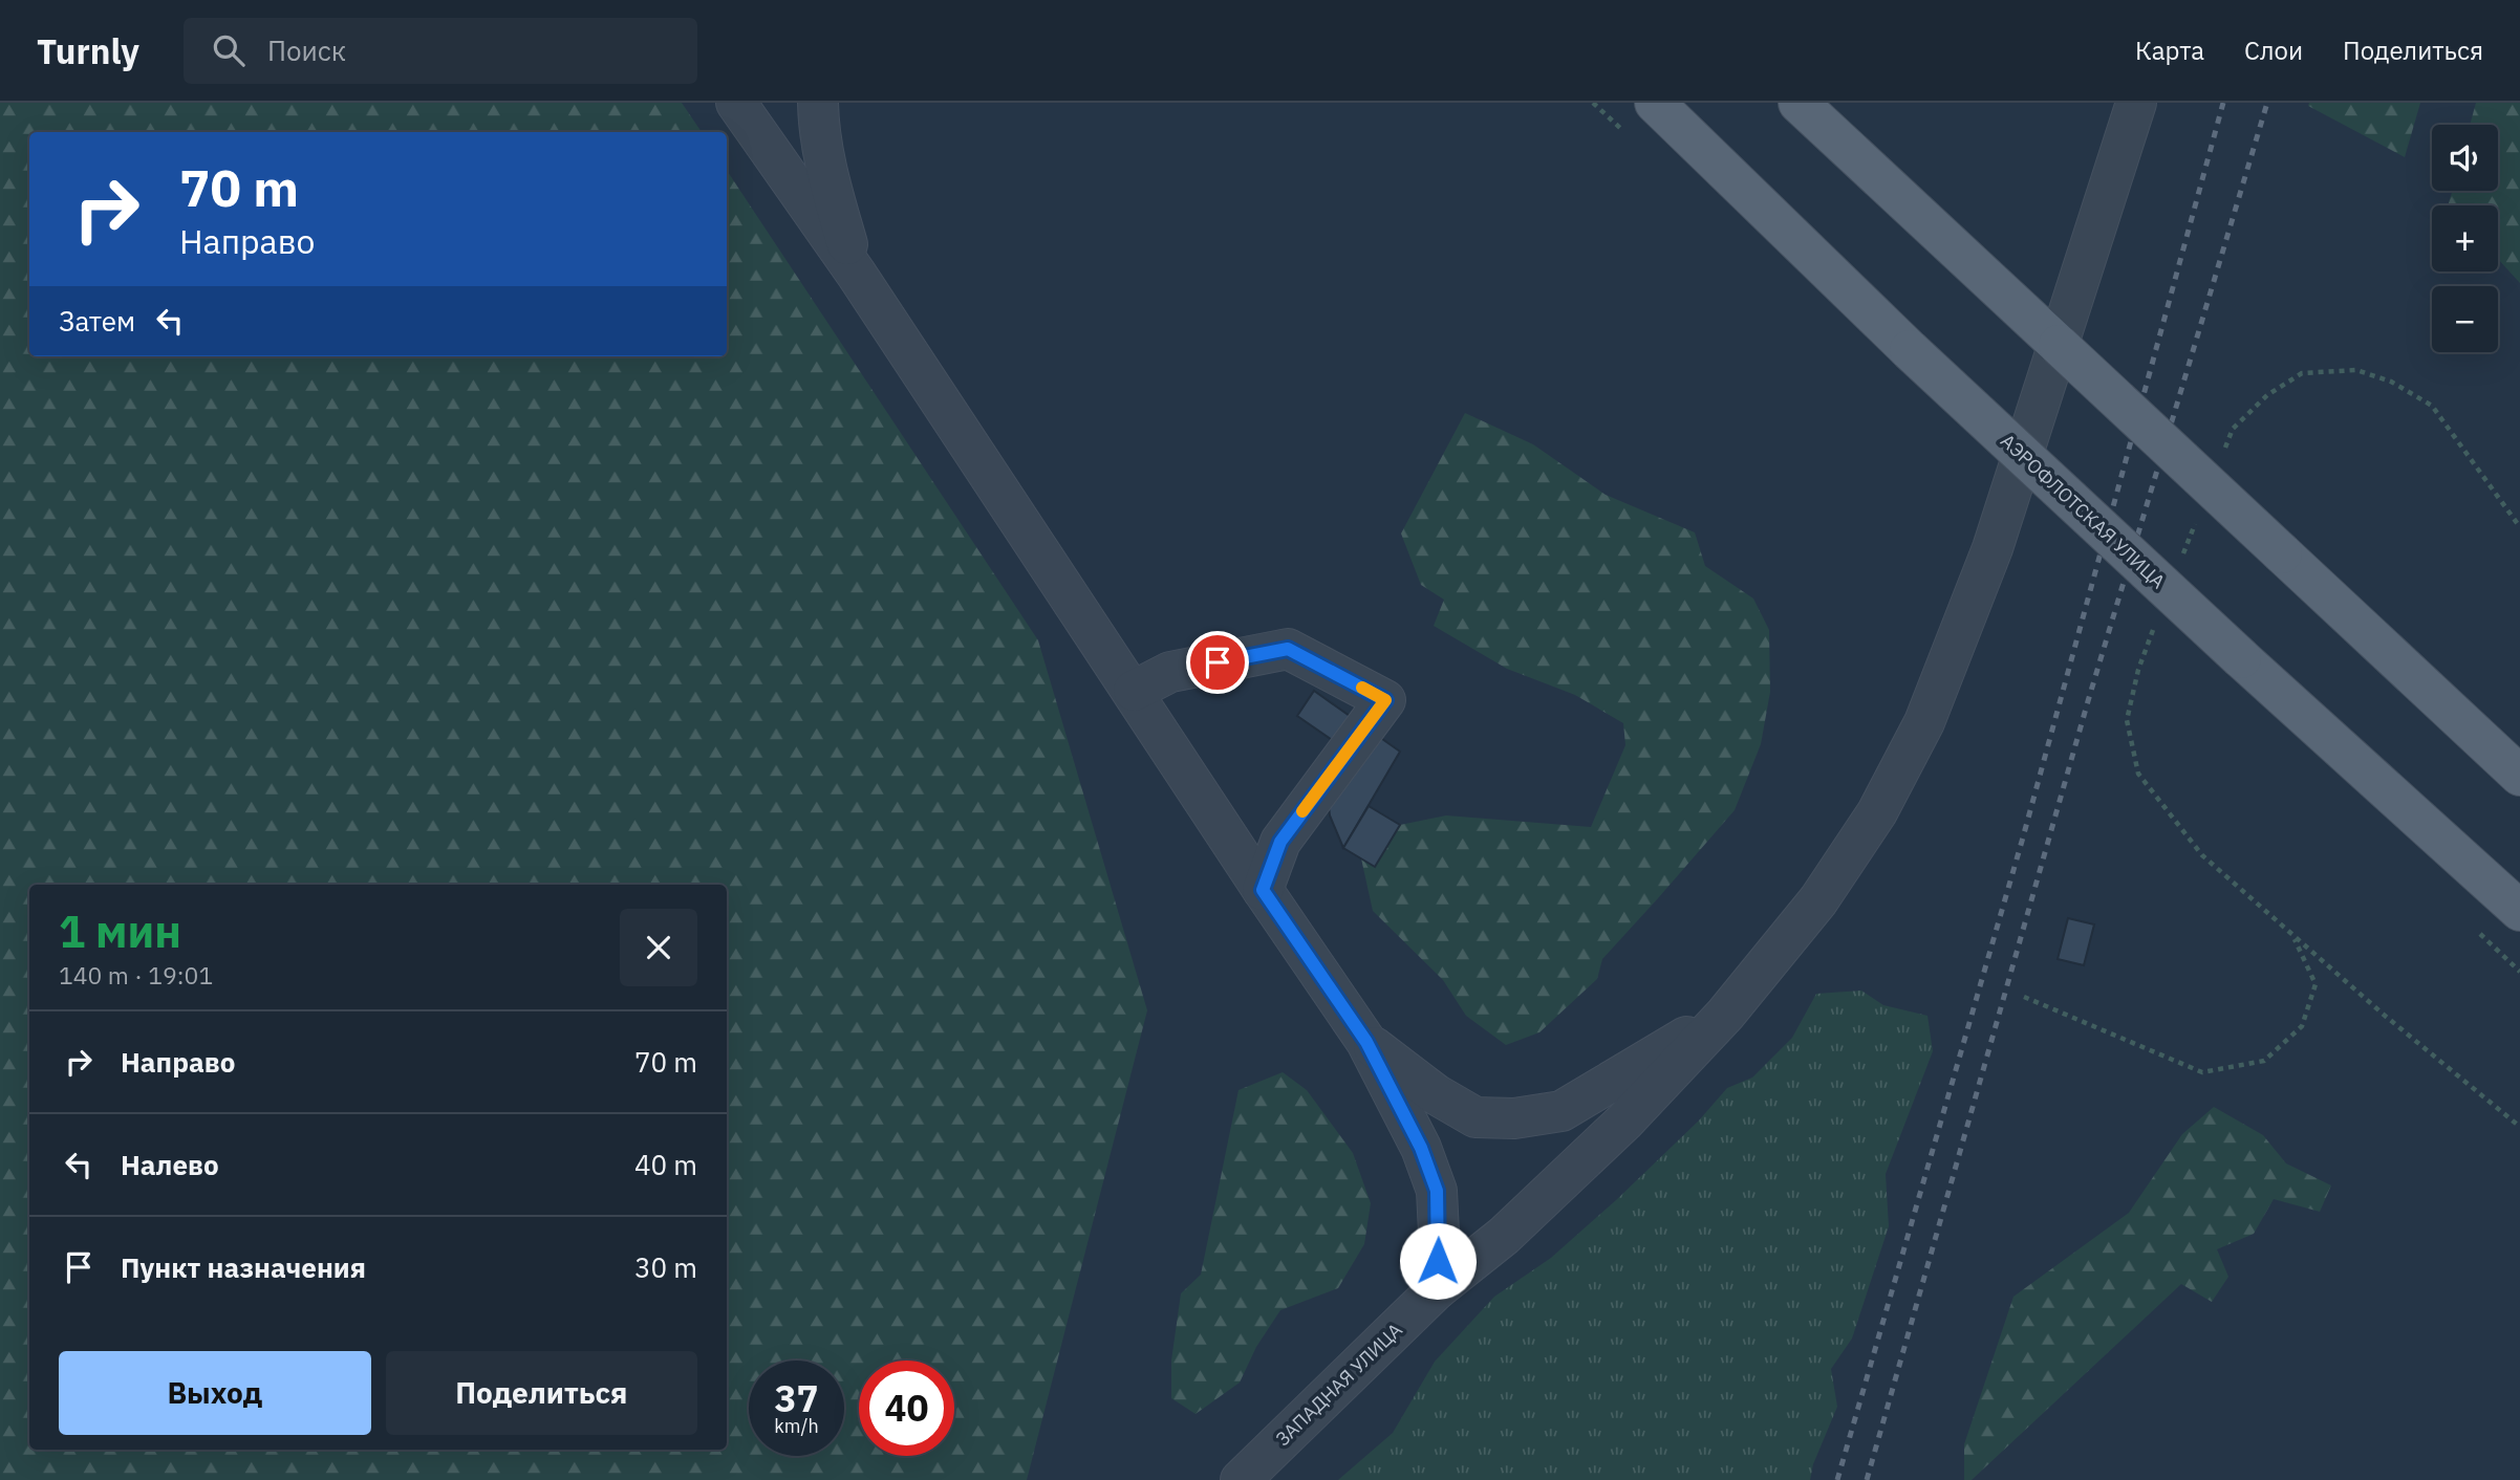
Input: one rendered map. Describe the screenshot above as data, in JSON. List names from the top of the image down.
{
  "streets": {
    "main road": ["АЭРОФЛОТСКАЯ УЛИЦА"],
    "street": ["ЗАПАДНАЯ УЛИЦА"]
  },
  "page": {
    "header": "Turnly",
    "search": "Поиск",
    "nav": ["Карта", "Слои", "Поделиться"],
    "map_buttons": ["+", "−"],
    "turn": ["70 m", "Направо"],
    "then": "Затем",
    "heading": ["1 мин", "140 m · 19:01"],
    "list": [
      {
        "name": "Направо",
        "value": "70 m"
      },
      {
        "name": "Налево",
        "value": "40 m"
      },
      {
        "name": "Пункт назначения",
        "value": "30 m"
      }
    ],
    "buttons": ["Выход", "Поделиться"],
    "speed": "37 km/h",
    "limit": "40"
  }
}
